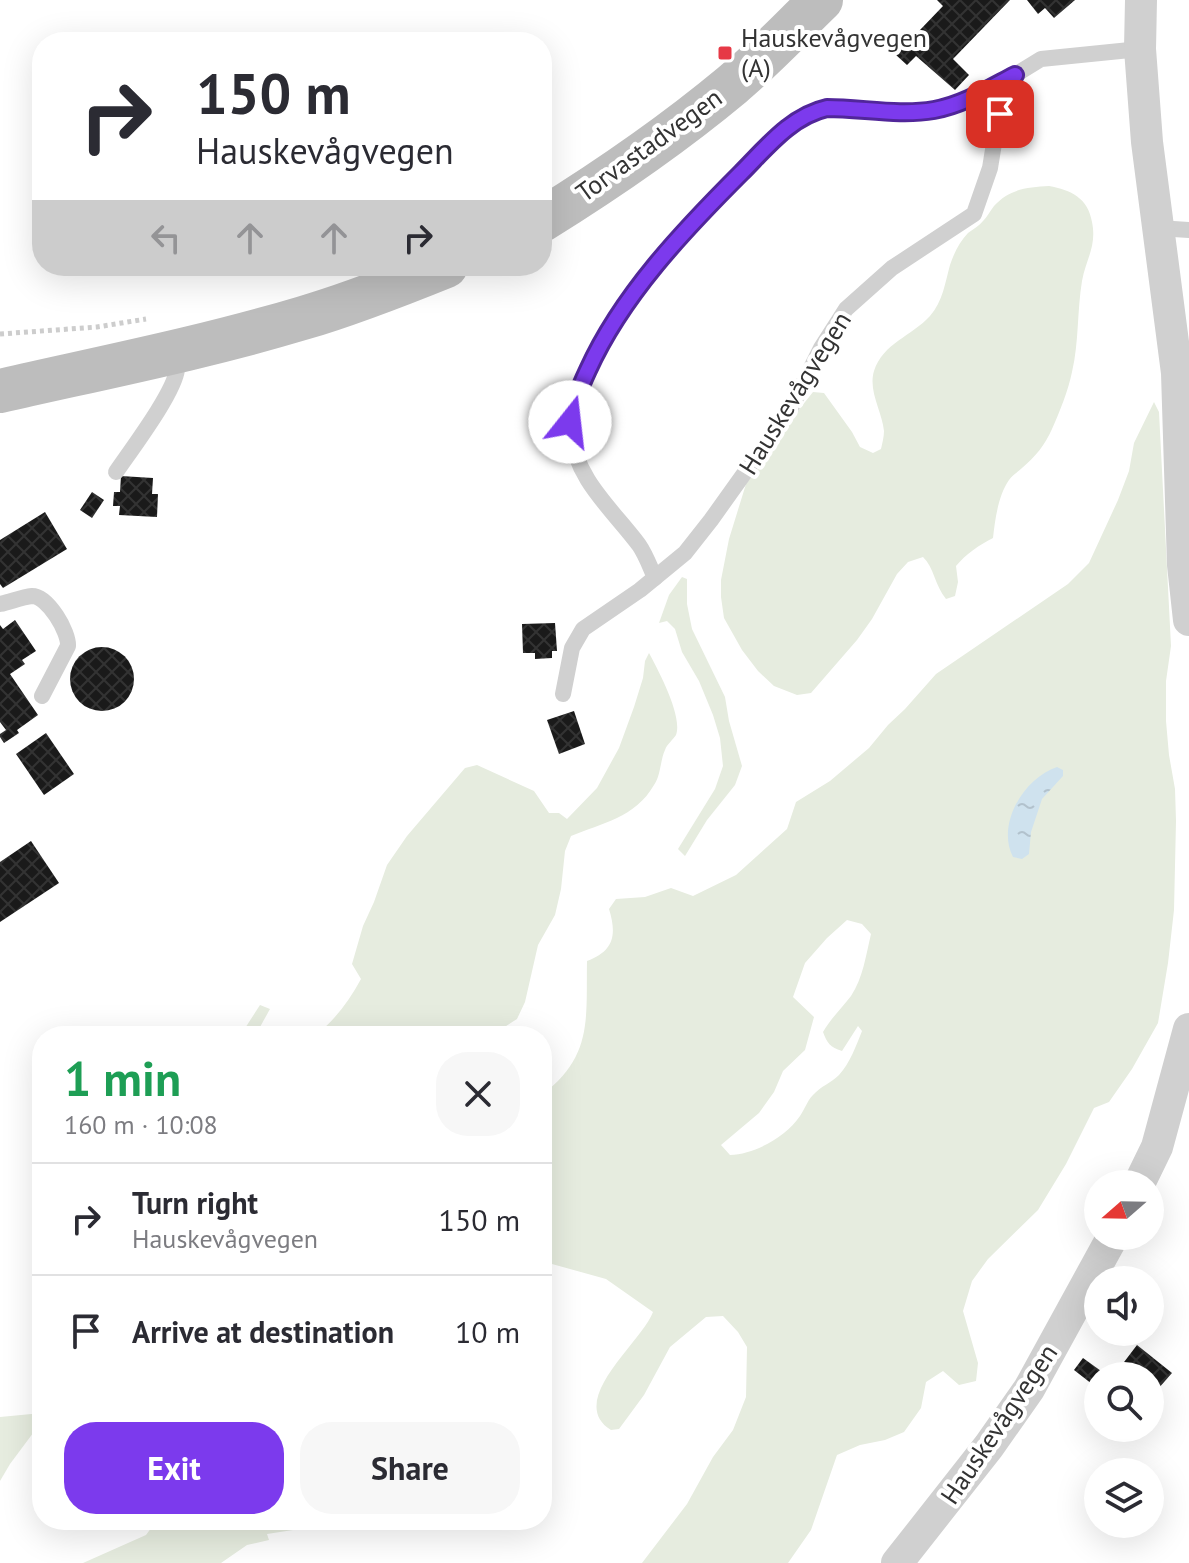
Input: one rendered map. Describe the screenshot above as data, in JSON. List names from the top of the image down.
{
  "streets": {
    "main road": ["Torvastadvegen"],
    "street": ["Hauskevågvegen"]
  },
  "places": {
    "transit": ["Hauskevågvegen (A)"]
  },
  "north": "left",
  "page": {
    "turn": ["150 m", "Hauskevågvegen"],
    "heading": ["1 min", "160 m · 10:08"],
    "list": [
      {
        "name": "Turn right",
        "note": "Hauskevågvegen",
        "value": "150 m"
      },
      {
        "name": "Arrive at destination",
        "value": "10 m"
      }
    ],
    "buttons": ["Exit", "Share"]
  }
}
